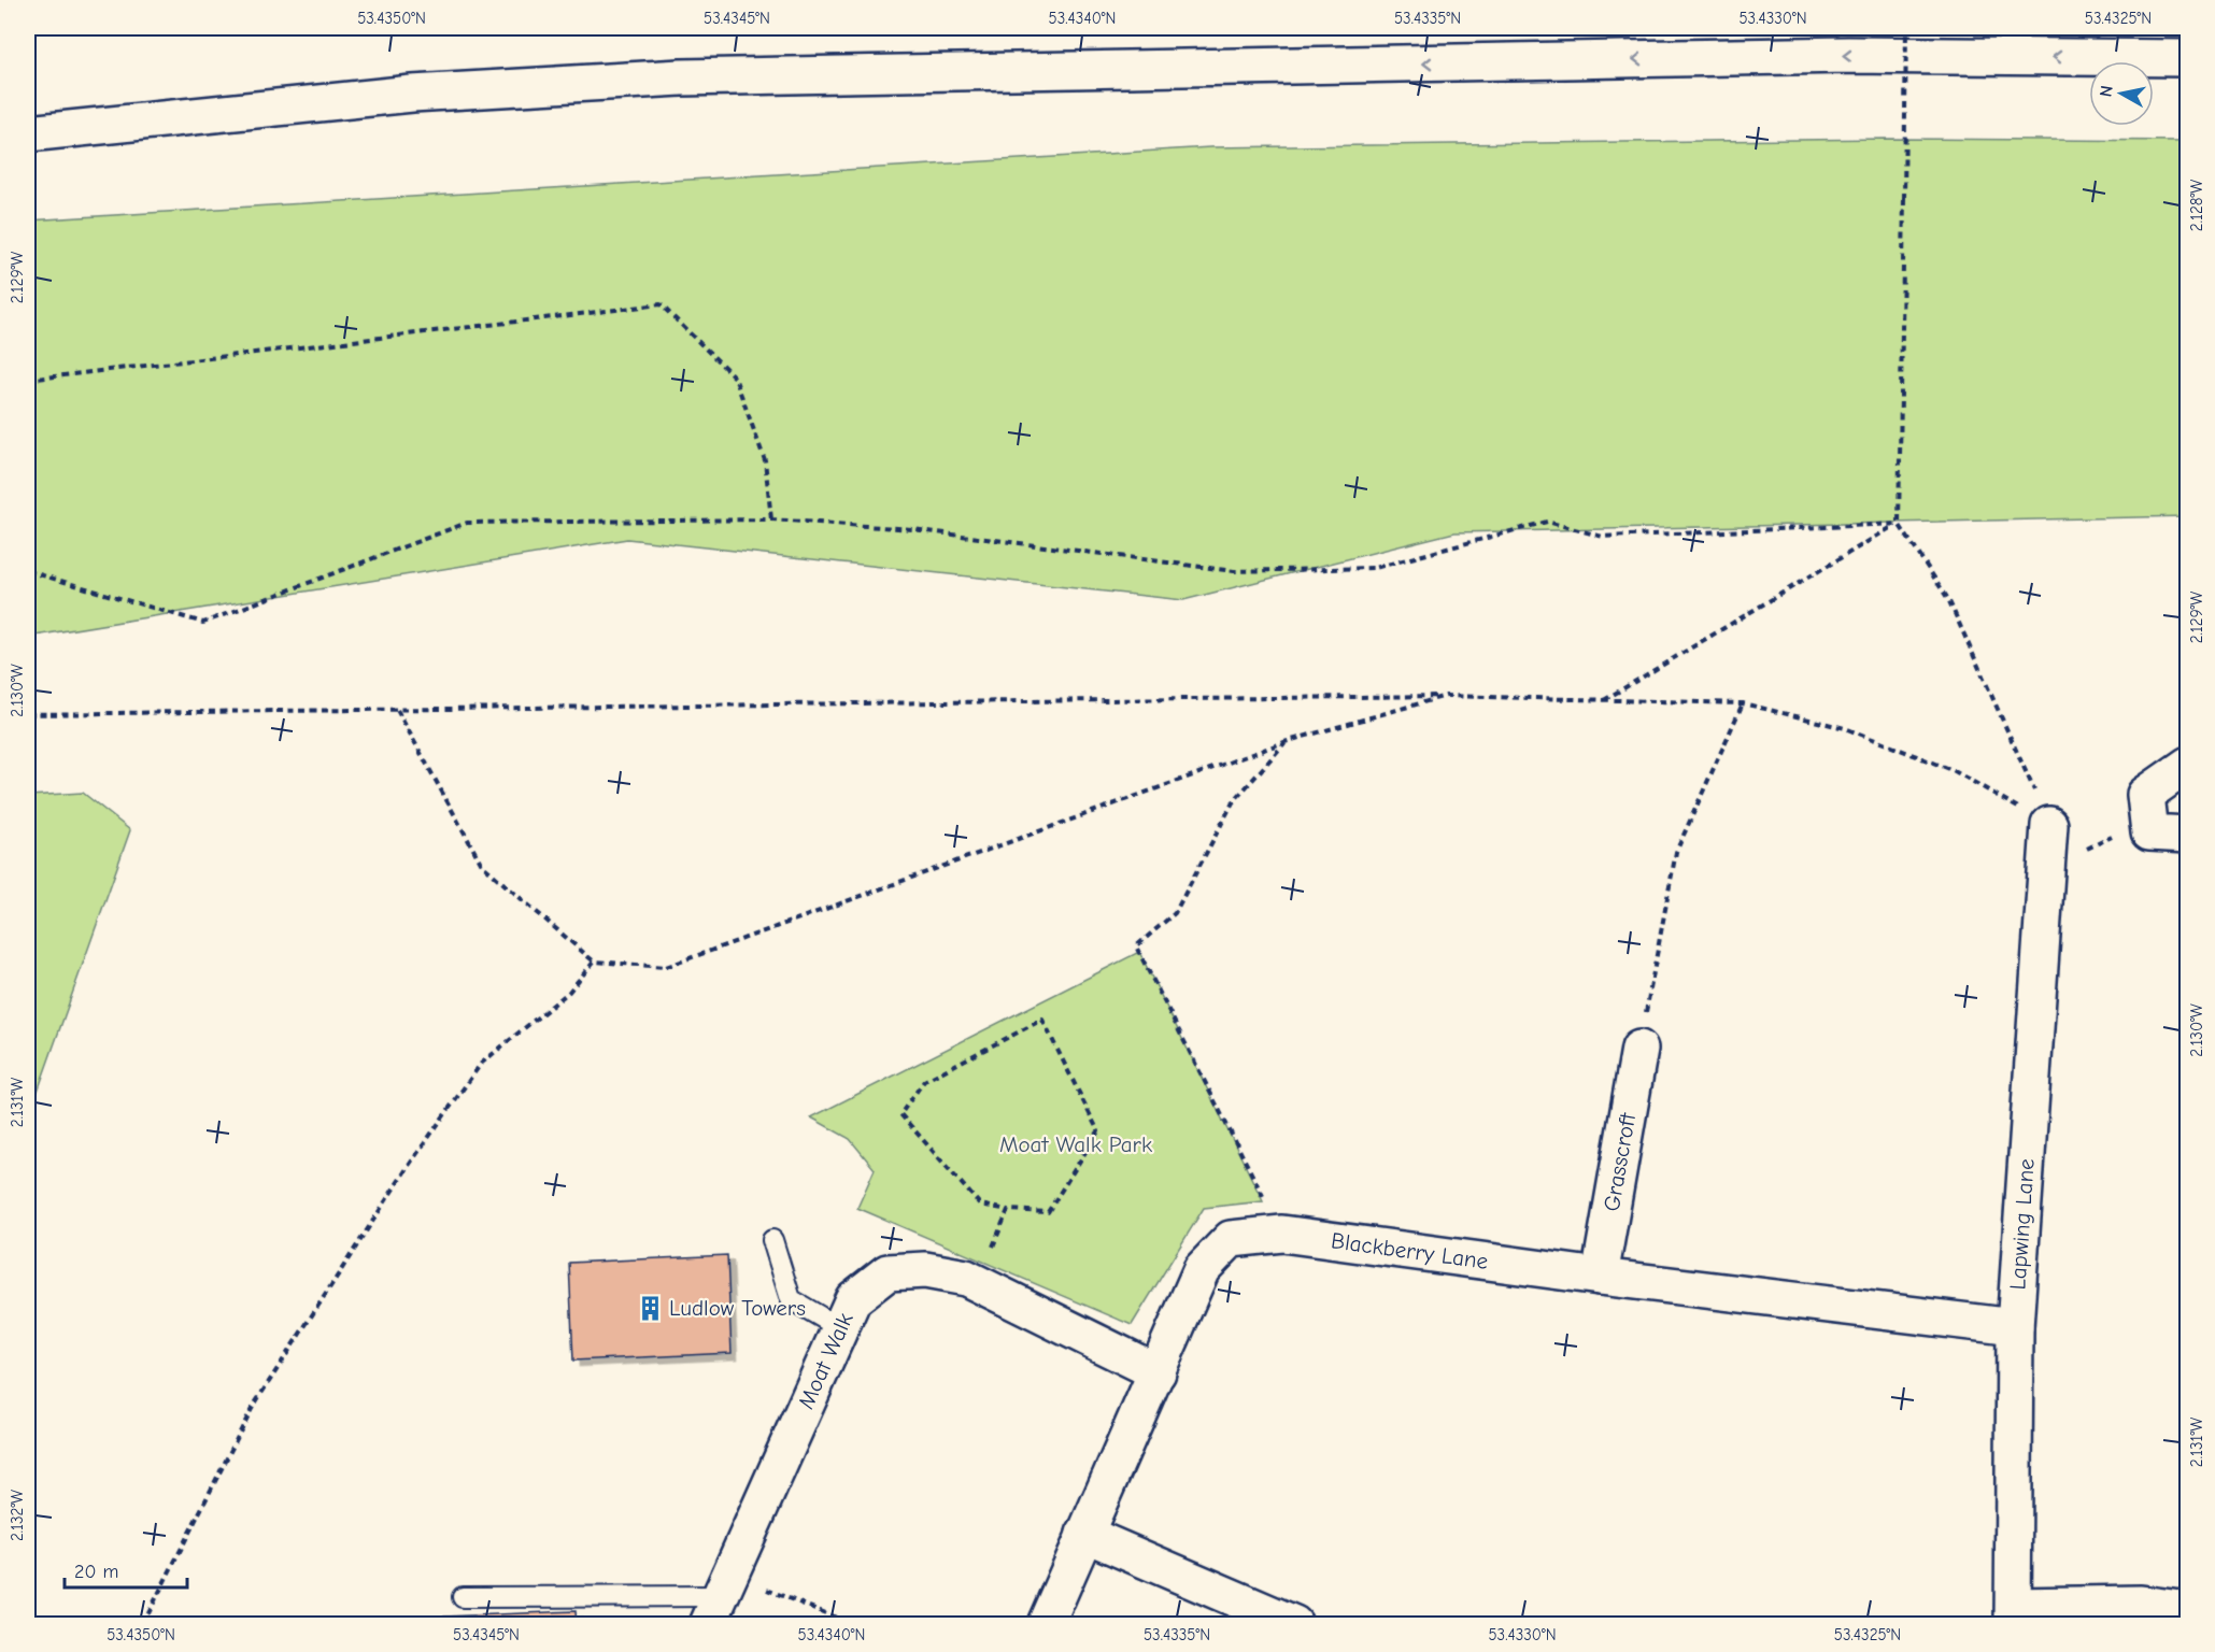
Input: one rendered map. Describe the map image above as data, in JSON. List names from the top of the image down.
{
  "streets": {
    "main road": [
      "Grasscroft",
      "Lapwing Lane",
      "Blackberry Lane",
      "Moat Walk"
    ]
  },
  "crossings": [
    ["Grasscroft", "Blackberry Lane"],
    ["Lapwing Lane", "Blackberry Lane"],
    ["Blackberry Lane", "Moat Walk"]
  ],
  "parks": ["Moat Walk Park"],
  "places": {
    "building": ["Ludlow Towers"]
  },
  "scale_bar": "20 m",
  "north": "left",
  "coordinates": [
    "53.4350°N",
    "53.4345°N",
    "53.4340°N",
    "53.4335°N",
    "53.4330°N",
    "53.4325°N",
    "2.128°W",
    "2.129°W",
    "2.130°W",
    "2.131°W",
    "2.132°W"
  ]
}
